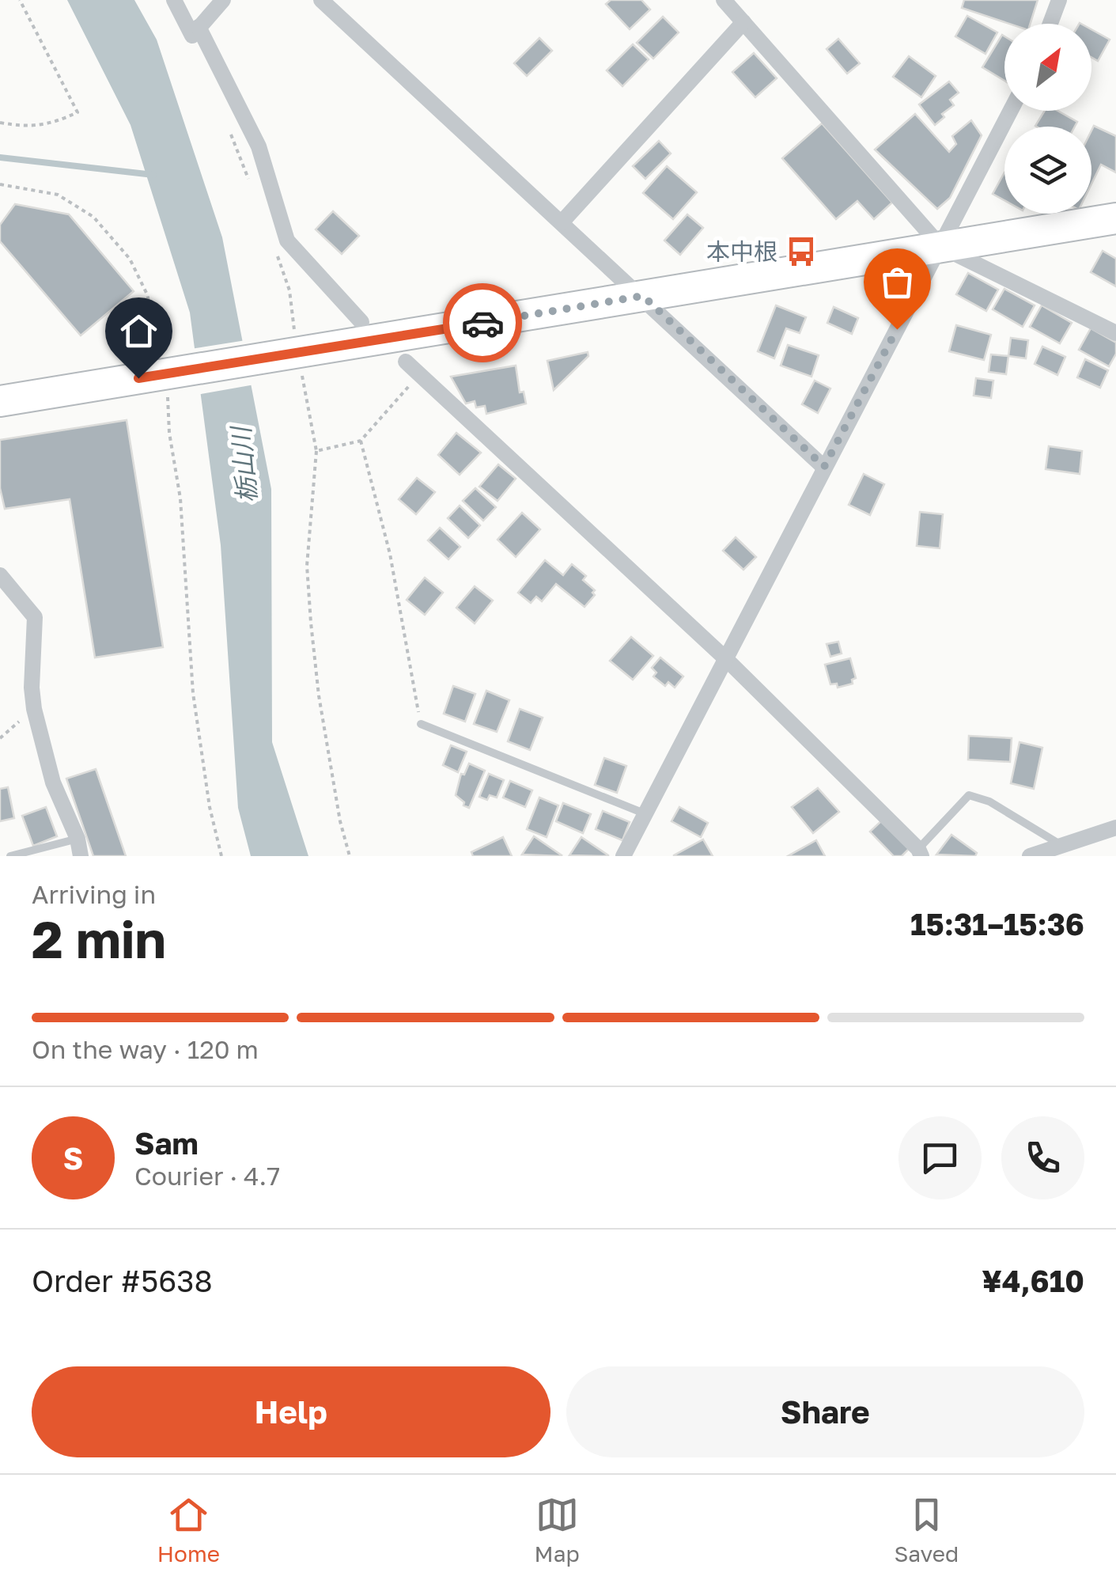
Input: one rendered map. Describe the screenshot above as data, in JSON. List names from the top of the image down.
{
  "water": ["栃山川"],
  "places": {
    "bus stop": ["本中根"]
  },
  "north": "top right",
  "page": {
    "heading": ["2 min", "Arriving in", "15:31–15:36"],
    "panel": [
      "Sam",
      "Courier · 4.7",
      "Order #5638",
      "¥4,610"
    ],
    "bar": "On the way · 120 m",
    "round": "S",
    "buttons": ["Help", "Share"],
    "tabs": ["Home", "Map", "Saved"]
  }
}
